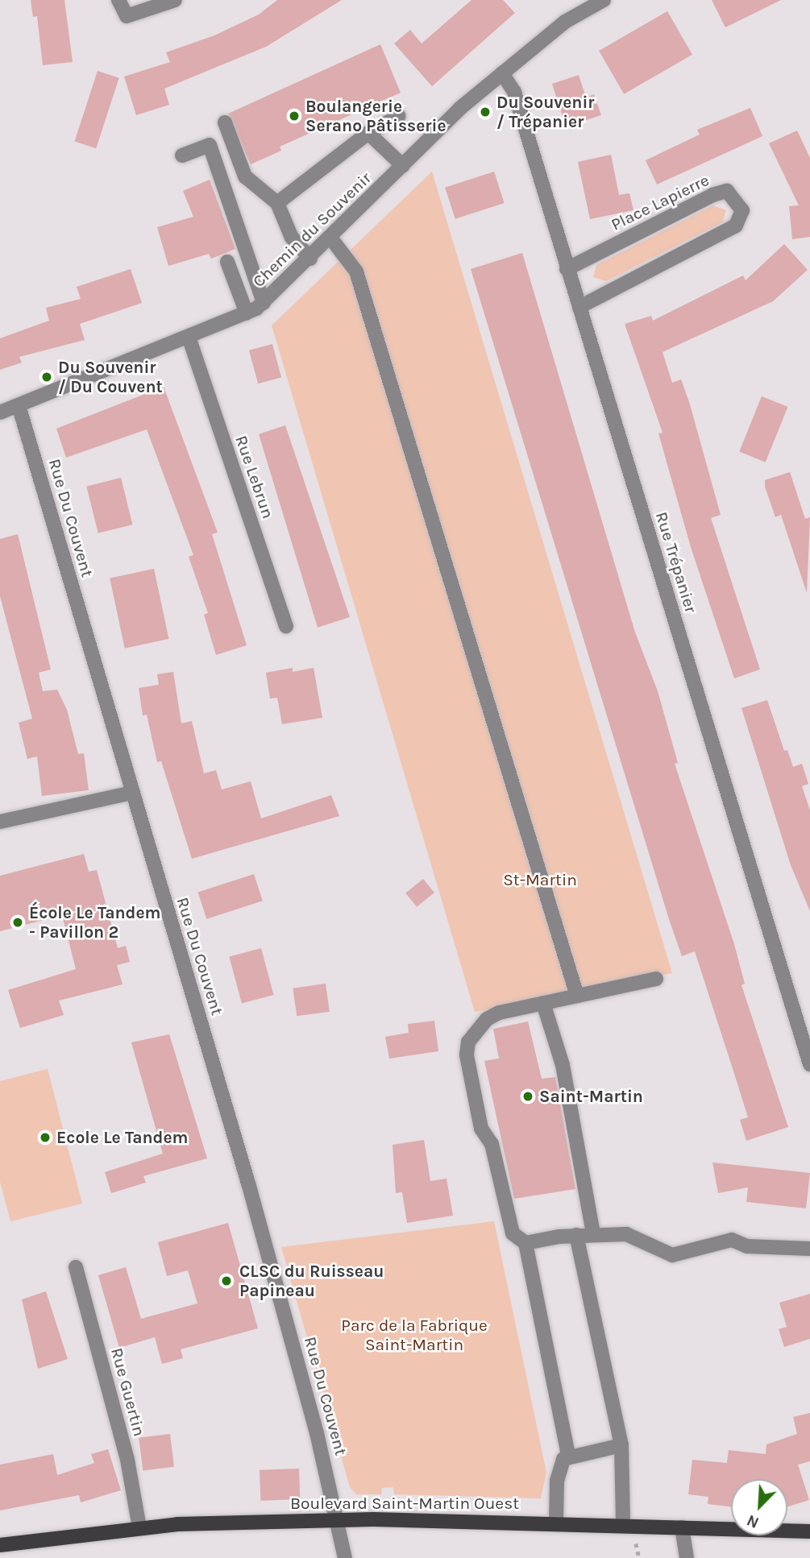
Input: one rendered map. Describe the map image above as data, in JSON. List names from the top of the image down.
{
  "streets": {
    "main road": ["Boulevard Saint-Martin Ouest"],
    "street": [
      "Place Lapierre",
      "Chemin du Souvenir",
      "Rue Lebrun",
      "Rue Du Couvent",
      "Rue Trépanier",
      "Rue Guertin"
    ]
  },
  "crossings": [
    ["Place Lapierre", "Rue Trépanier"],
    ["Chemin du Souvenir", "Rue Lebrun"],
    ["Chemin du Souvenir", "Rue Du Couvent"],
    ["Chemin du Souvenir", "Rue Trépanier"],
    ["Rue Du Couvent", "Boulevard Saint-Martin Ouest"],
    ["Rue Guertin", "Boulevard Saint-Martin Ouest"]
  ],
  "parks": ["St-Martin", "Parc de la Fabrique Saint-Martin"],
  "places": [
    "Du Souvenir / Trépanier",
    "Boulangerie Serano Pâtisserie",
    "Du Souvenir / Du Couvent",
    "École Le Tandem - Pavillon 2",
    "Saint-Martin",
    "Ecole Le Tandem",
    "CLSC du Ruisseau Papineau"
  ],
  "north": "bottom left"
}
